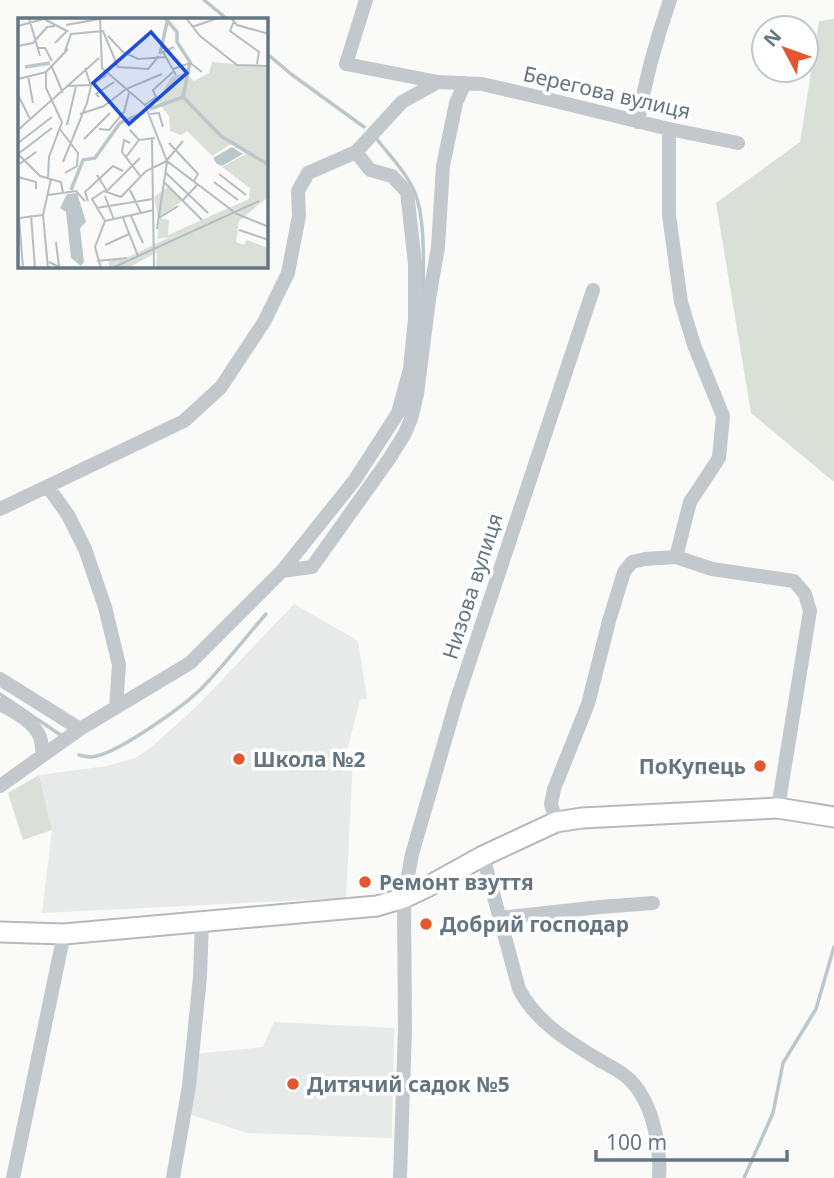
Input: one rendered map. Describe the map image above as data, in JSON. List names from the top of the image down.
{
  "streets": {
    "street": ["Берегова вулиця", "Низова вулиця"]
  },
  "places": [
    "Школа №2",
    "ПоКупець",
    "Ремонт взуття",
    "Добрий господар",
    "Дитячий садок №5"
  ],
  "scale_bar": "100 m",
  "north": "top left"
}
